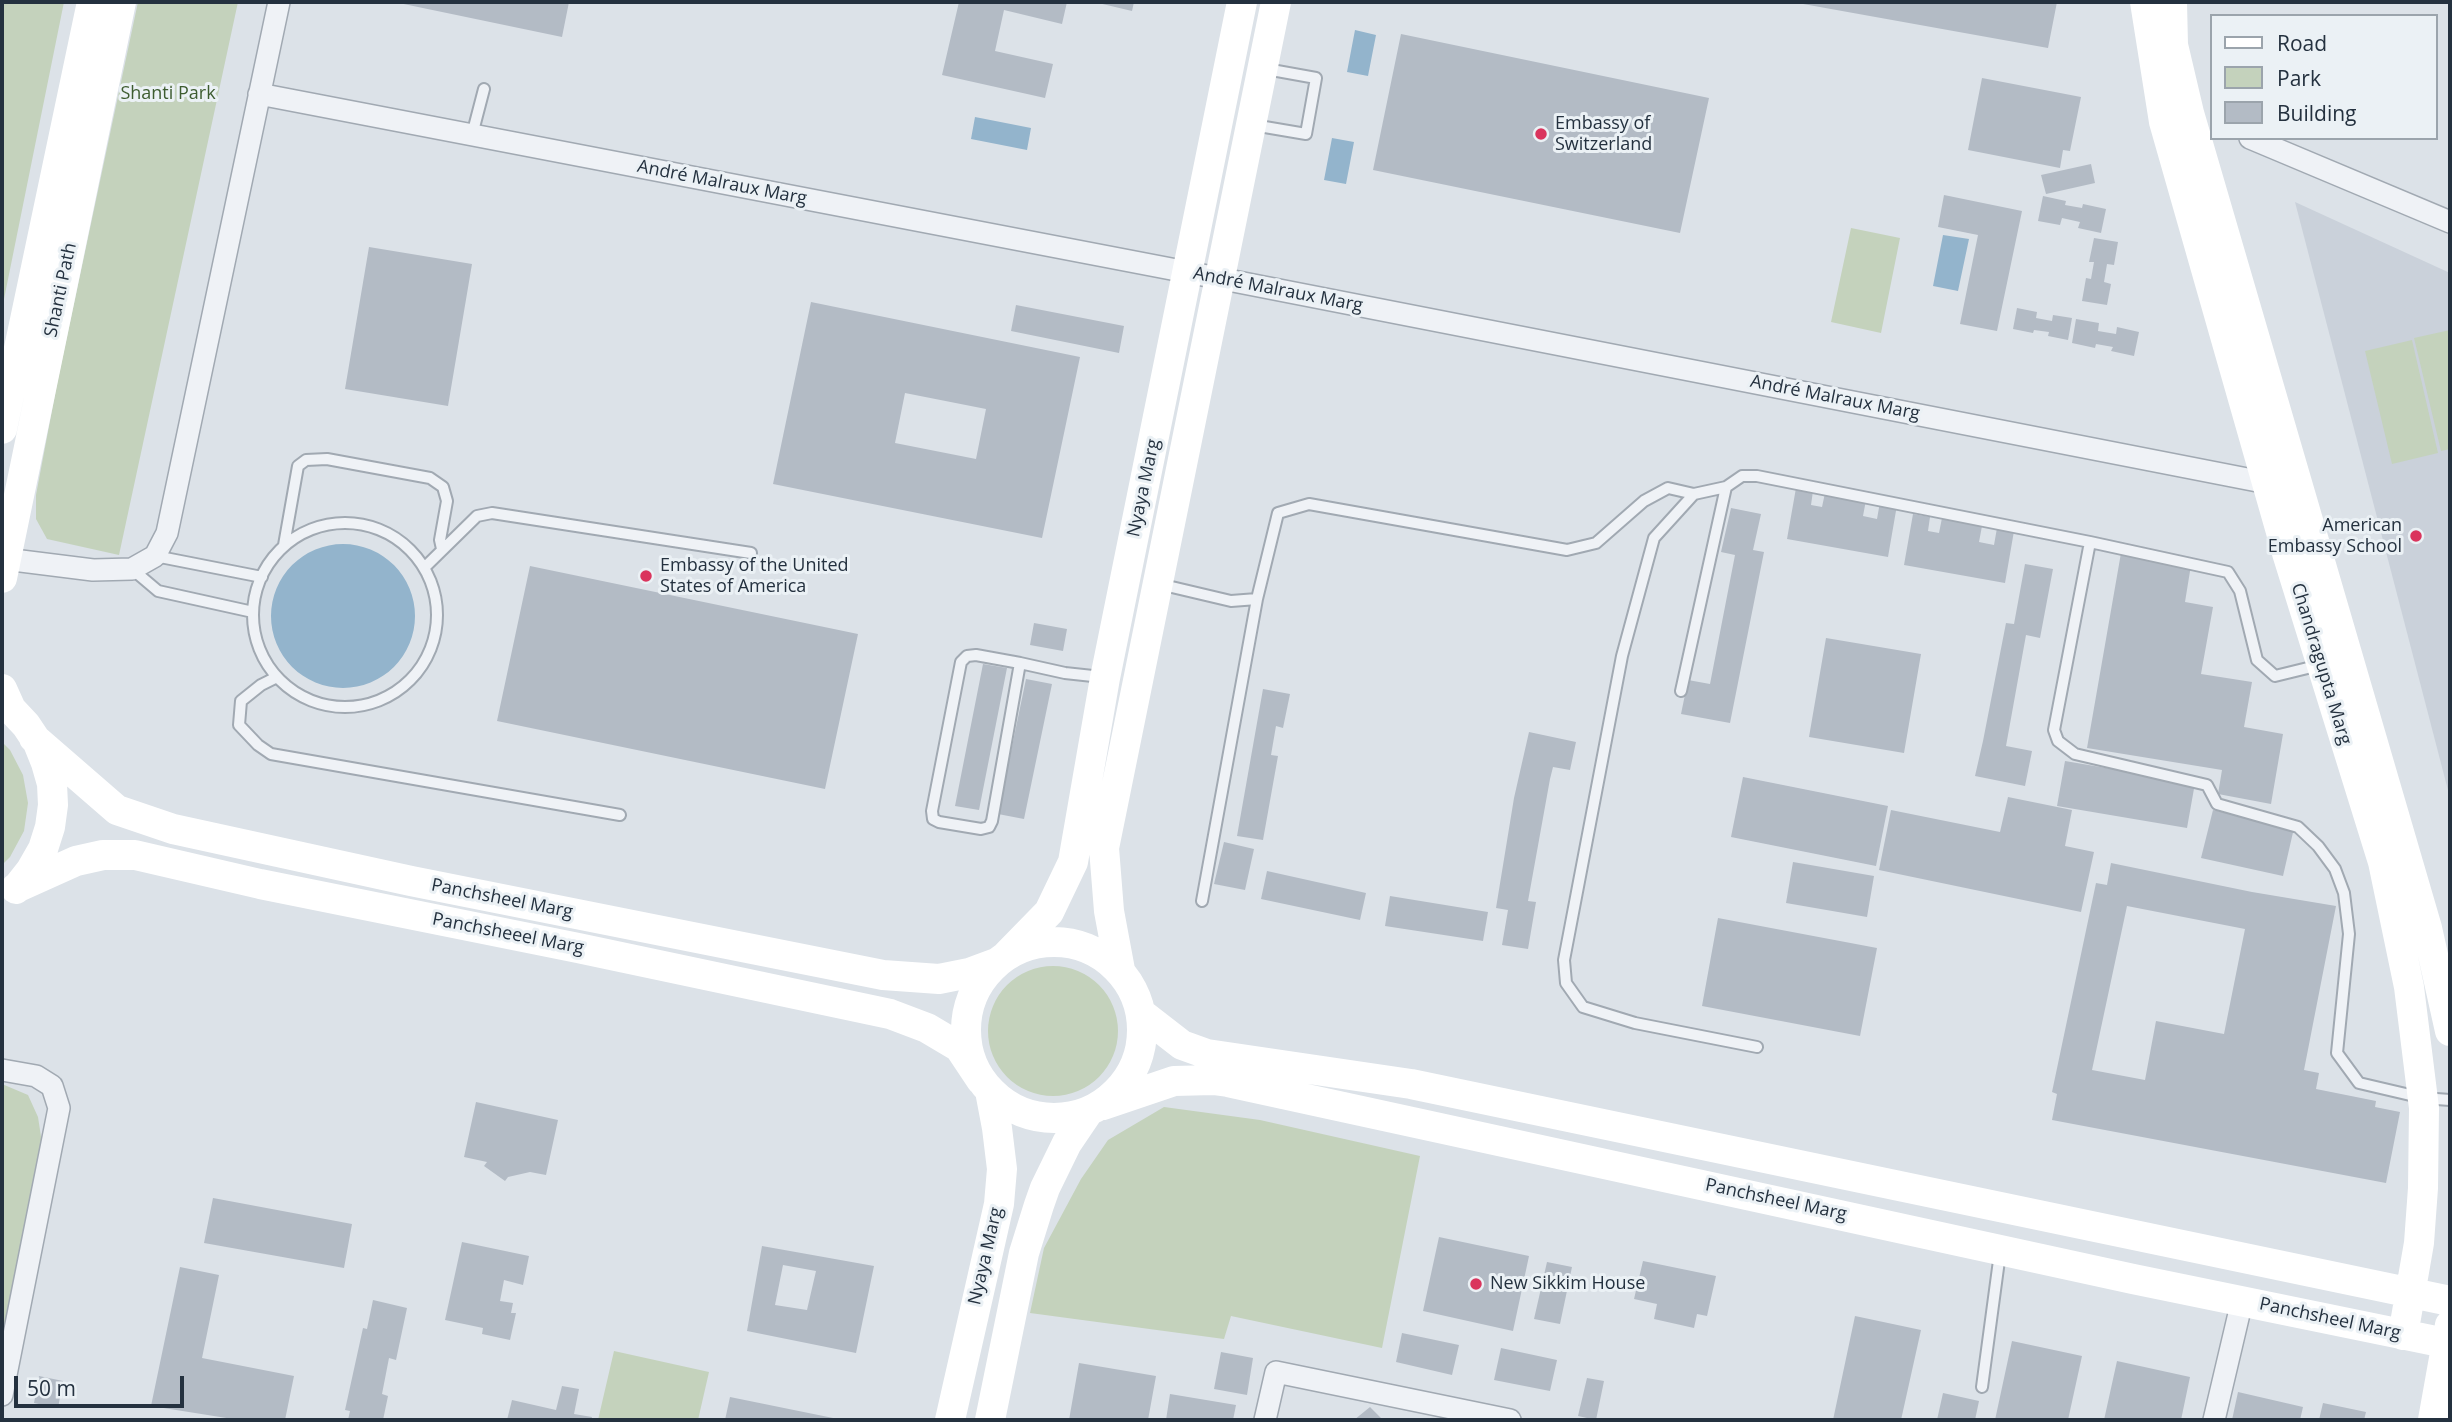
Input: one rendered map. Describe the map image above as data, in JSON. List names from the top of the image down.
{
  "streets": {
    "main road": [
      "Shanti Path",
      "Nyaya Marg",
      "Chandragupta Marg",
      "Panchsheel Marg",
      "Panchsheeel Marg"
    ],
    "street": ["André Malraux Marg"]
  },
  "crossings": [
    ["André Malraux Marg", "Nyaya Marg"],
    ["André Malraux Marg", "Chandragupta Marg"],
    ["Nyaya Marg", "Panchsheel Marg"],
    ["Nyaya Marg", "Panchsheeel Marg"],
    ["Chandragupta Marg", "Panchsheel Marg"],
    ["Panchsheel Marg", "Panchsheeel Marg"]
  ],
  "parks": ["Shanti Park"],
  "places": [
    "Embassy of Switzerland",
    "American Embassy School",
    "Embassy of the United States of America",
    "New Sikkim House"
  ],
  "legend": ["Road", "Park", "Building"],
  "scale_bar": "50 m"
}
